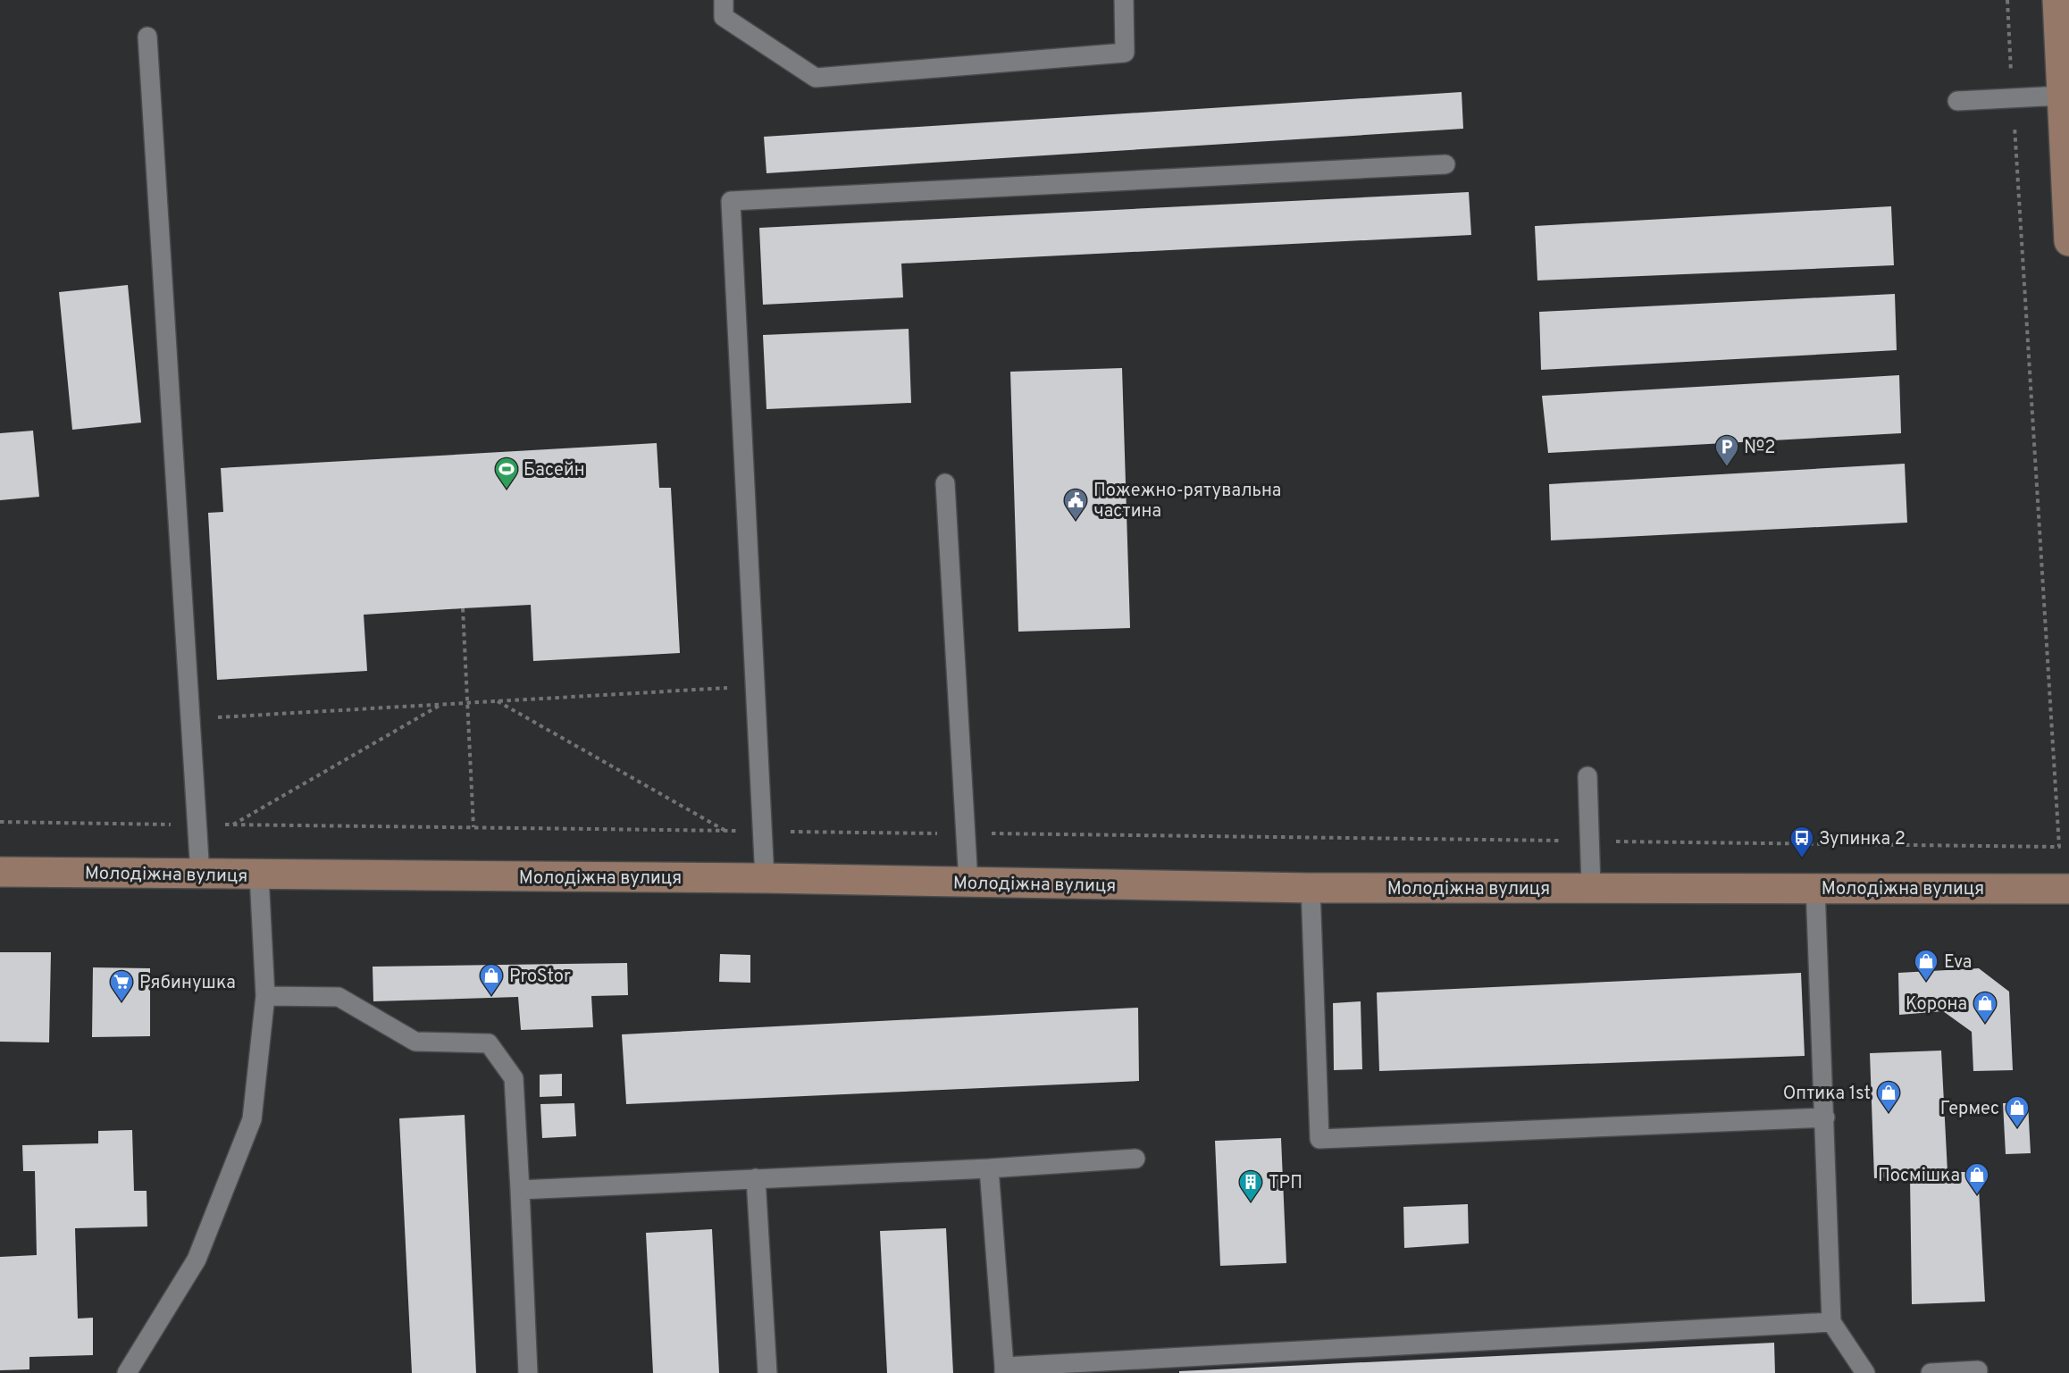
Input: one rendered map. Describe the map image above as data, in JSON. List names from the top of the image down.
{
  "streets": {
    "street": ["Молодіжна вулиця"]
  },
  "places": {
    "parking": ["№2"],
    "sports": ["Басейн"],
    "public building": ["Пожежно-рятувальна частина"],
    "bus stop": ["Зупинка 2"],
    "shop": [
      "Eva",
      "ProStor",
      "Корона",
      "Оптика 1st",
      "Гермес",
      "Посмішка"
    ],
    "supermarket": ["Рябинушка"],
    "building": ["ТРП"]
  }
}
